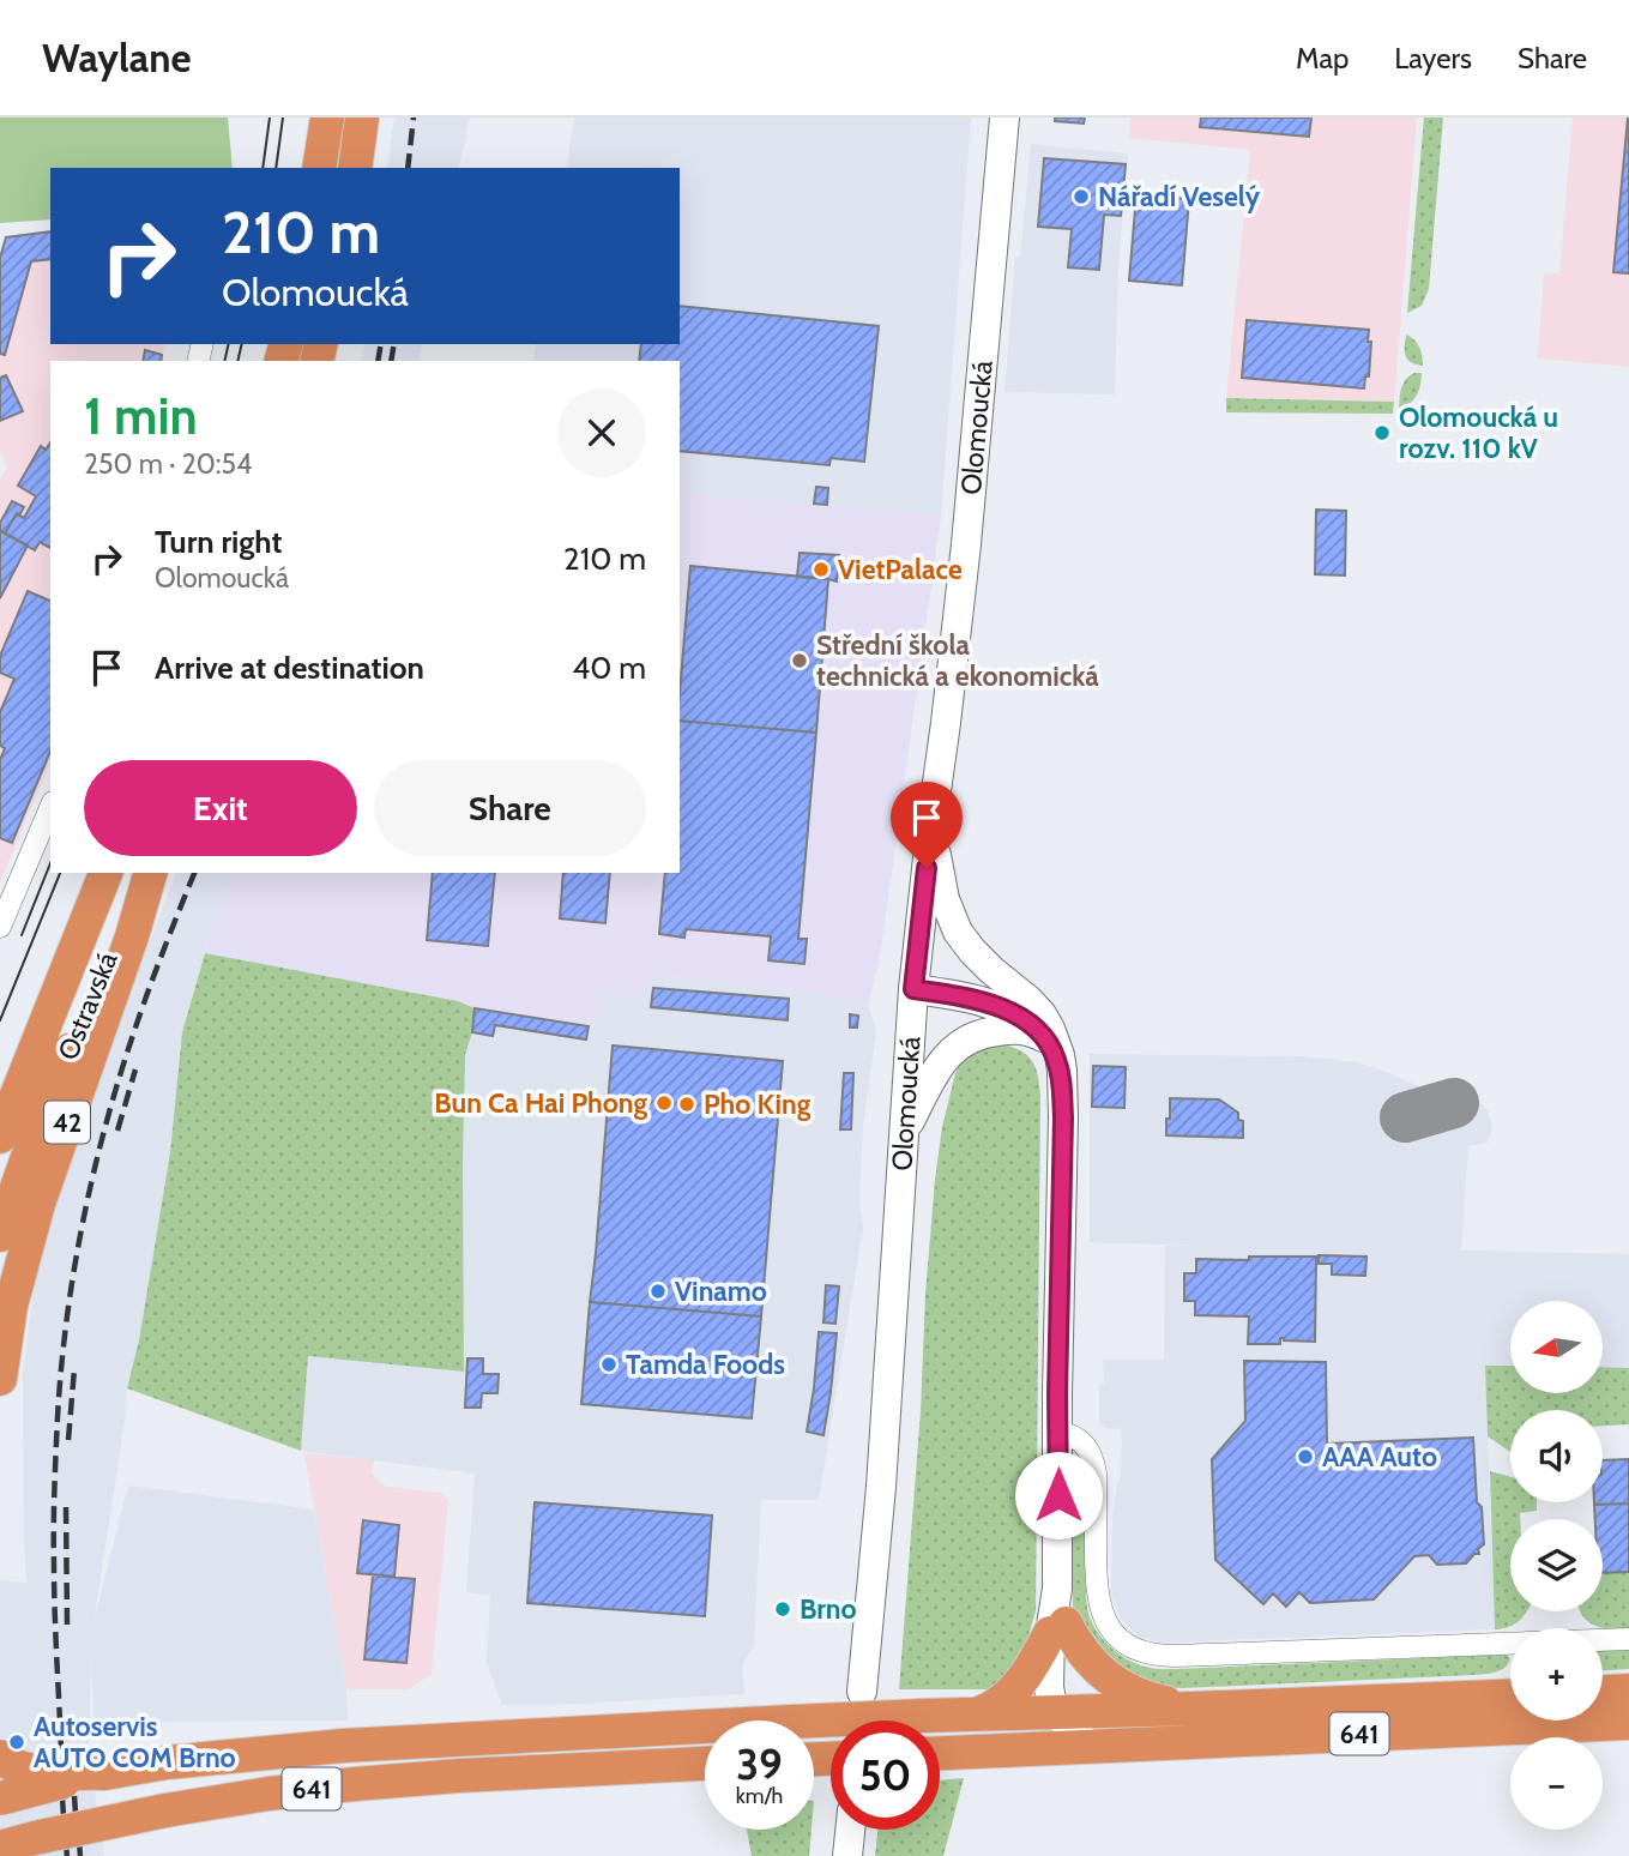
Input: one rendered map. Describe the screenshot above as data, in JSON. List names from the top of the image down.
{
  "streets": {
    "highway": ["Ostravská", "42", "641"],
    "main road": ["Olomoucká"]
  },
  "crossings": [
    ["Ostravská", "42"]
  ],
  "places": [
    "Nářadí Veselý",
    "Olomoucká u rozv. 110 kV",
    "VietPalace",
    "Střední škola technická a ekonomická",
    "Bun Ca Hai Phong",
    "Pho King",
    "Vinamo",
    "Tamda Foods",
    "AAA Auto",
    "Brno",
    "Autoservis AUTO COM Brno"
  ],
  "north": "left",
  "page": {
    "header": "Waylane",
    "nav": ["Map", "Layers", "Share"],
    "turn": ["210 m", "Olomoucká"],
    "heading": ["1 min", "250 m · 20:54"],
    "list": [
      {
        "name": "Turn right",
        "note": "Olomoucká",
        "value": "210 m"
      },
      {
        "name": "Arrive at destination",
        "value": "40 m"
      }
    ],
    "buttons": ["Exit", "Share"],
    "map_buttons": ["+", "−"],
    "speed": "39 km/h",
    "limit": "50"
  }
}
